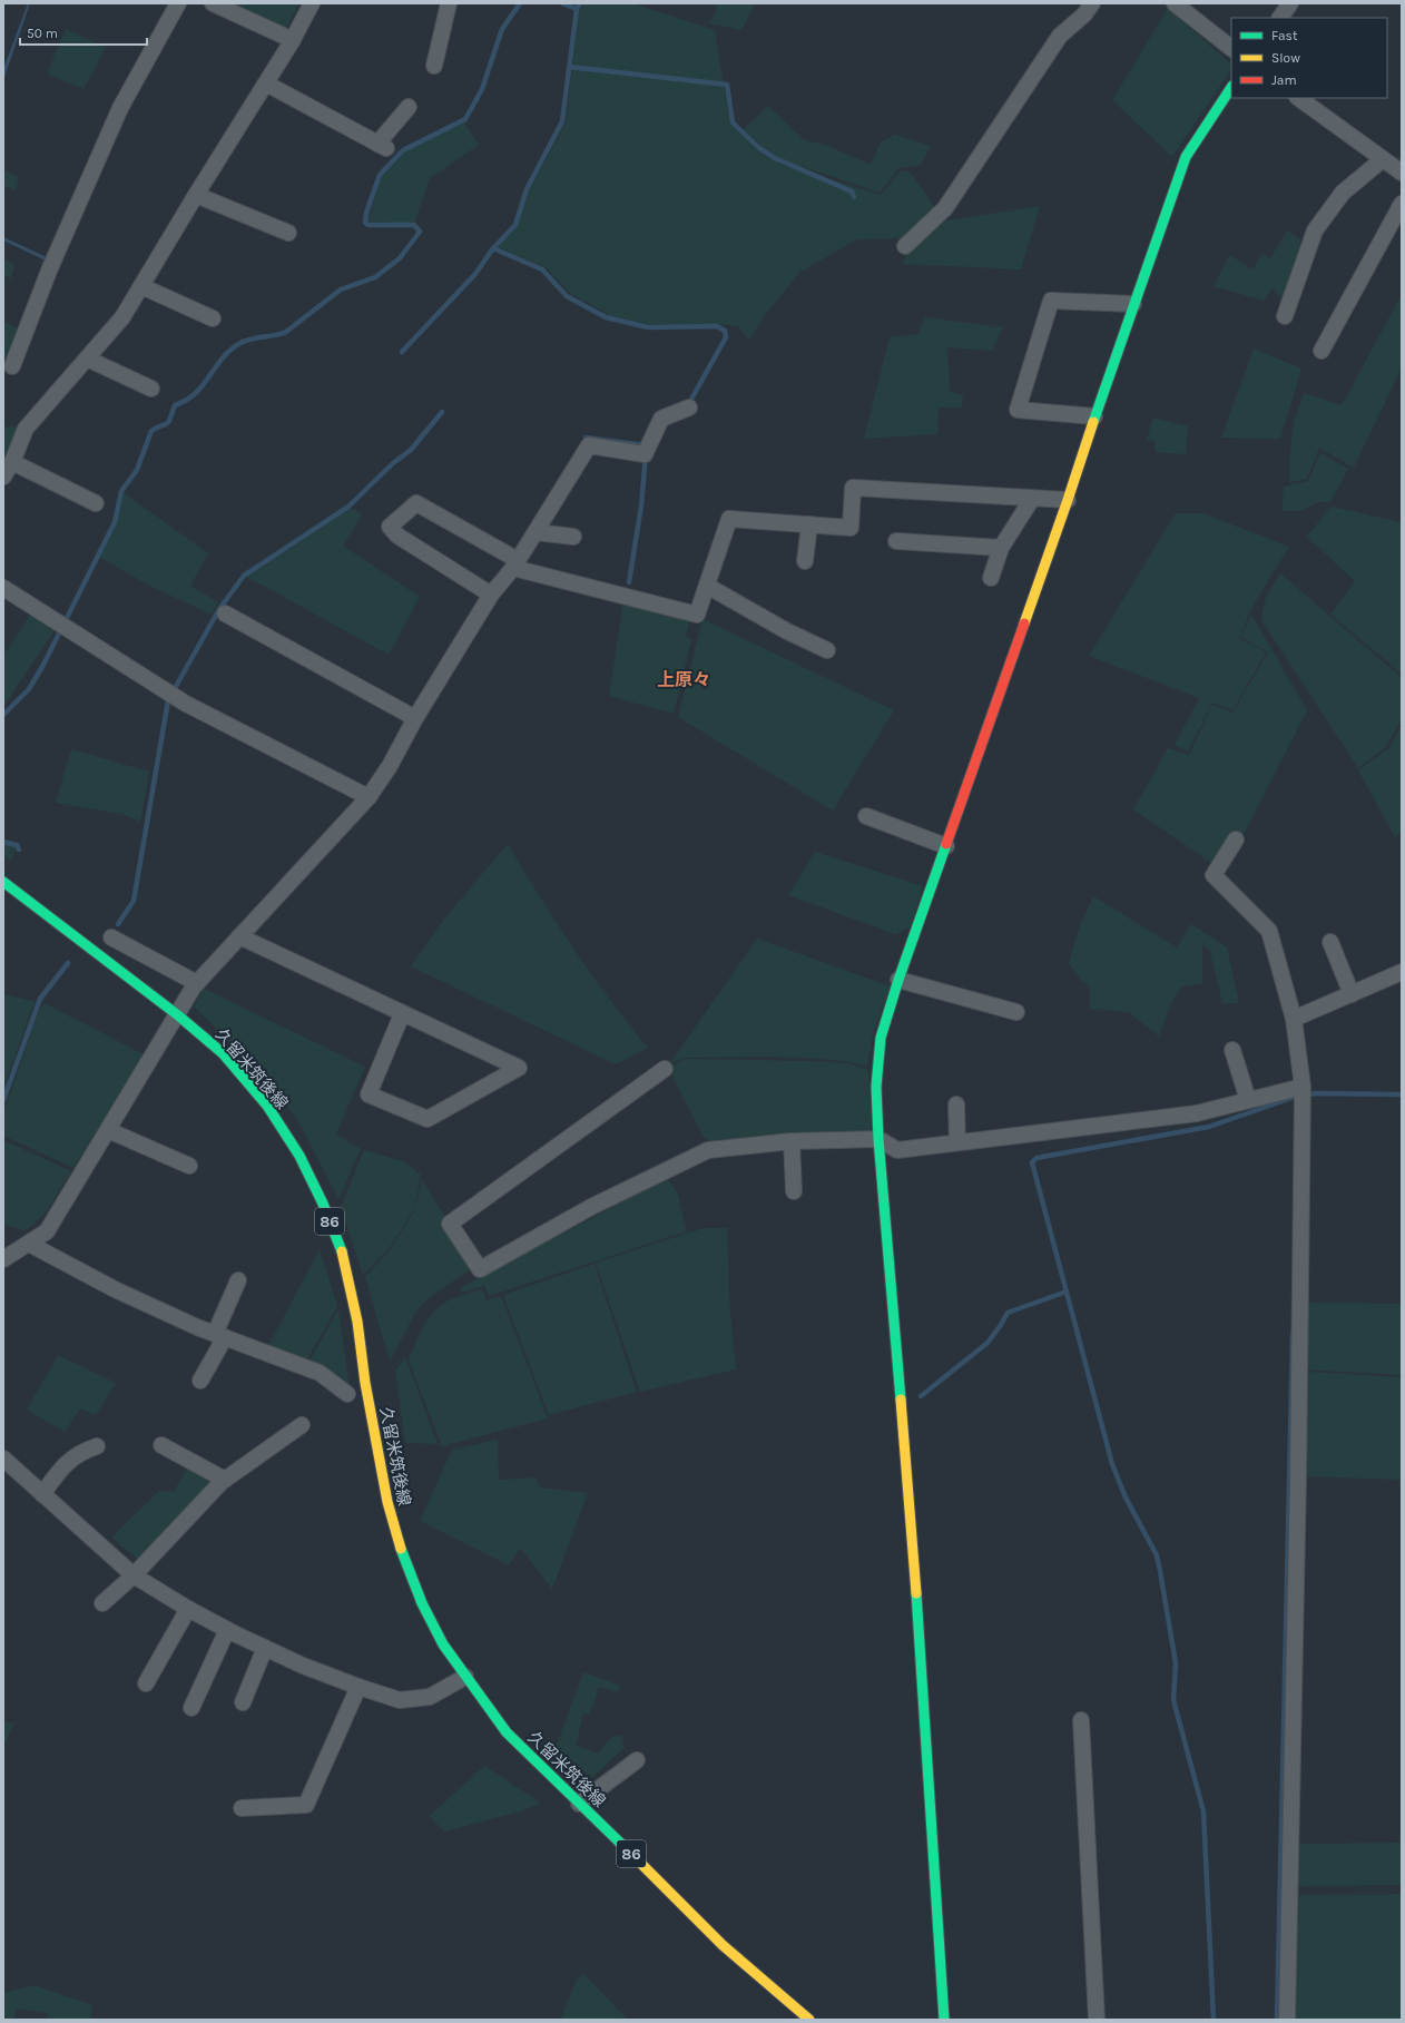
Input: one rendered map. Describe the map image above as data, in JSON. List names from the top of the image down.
{
  "streets": {
    "street": ["久留米筑後線", "86"]
  },
  "districts": ["上原々"],
  "legend": ["Fast", "Slow", "Jam"],
  "scale_bar": "50 m"
}
